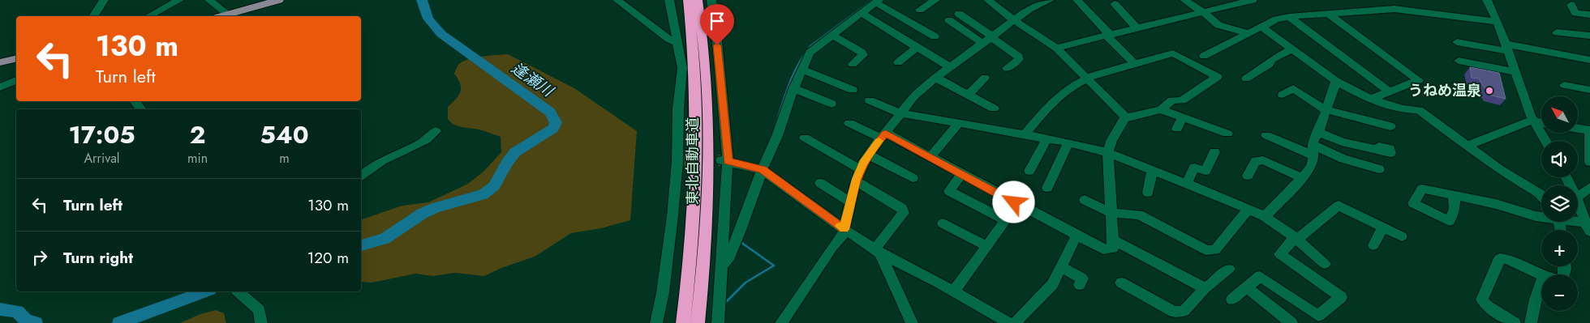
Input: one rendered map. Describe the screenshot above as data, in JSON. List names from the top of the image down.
{
  "streets": {
    "highway": ["東北自動車道"]
  },
  "water": ["逢瀬川"],
  "places": ["うねめ温泉"],
  "north": "top left",
  "page": {
    "turn": ["130 m", "Turn left"],
    "map_buttons": ["+", "−"],
    "eta": [
      "17:05",
      "Arrival",
      "2",
      "min",
      "540",
      "m"
    ],
    "list": [
      {
        "name": "Turn left",
        "value": "130 m"
      },
      {
        "name": "Turn right",
        "value": "120 m"
      }
    ]
  }
}
